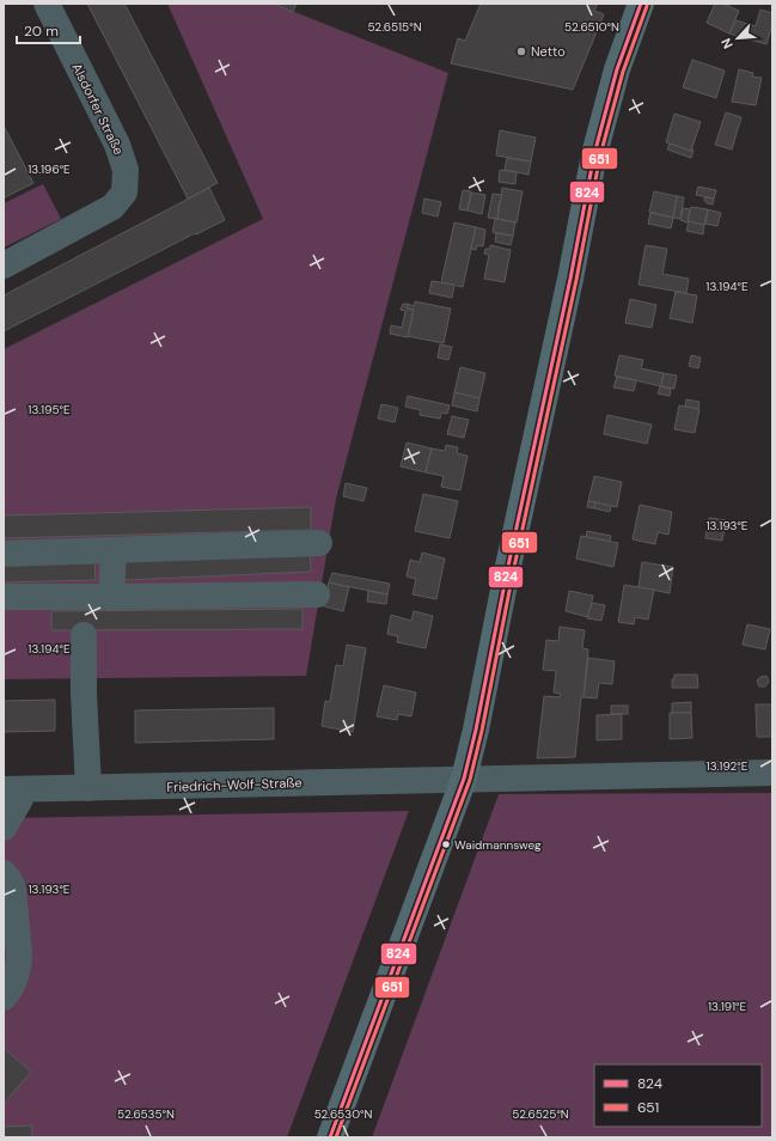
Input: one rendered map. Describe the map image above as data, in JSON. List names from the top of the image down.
{
  "streets": {
    "street": ["Alsdorfer Straße", "Friedrich-Wolf-Straße"]
  },
  "places": ["Netto", "Waidmannsweg"],
  "lines": ["transit line 824", "transit line 651"],
  "legend": ["824", "651"],
  "scale_bar": "20 m",
  "north": "bottom left",
  "coordinates": [
    "52.6515°N",
    "52.6510°N",
    "13.196°E",
    "13.194°E",
    "13.195°E",
    "13.193°E",
    "13.192°E",
    "13.191°E",
    "52.6535°N",
    "52.6530°N",
    "52.6525°N"
  ]
}
